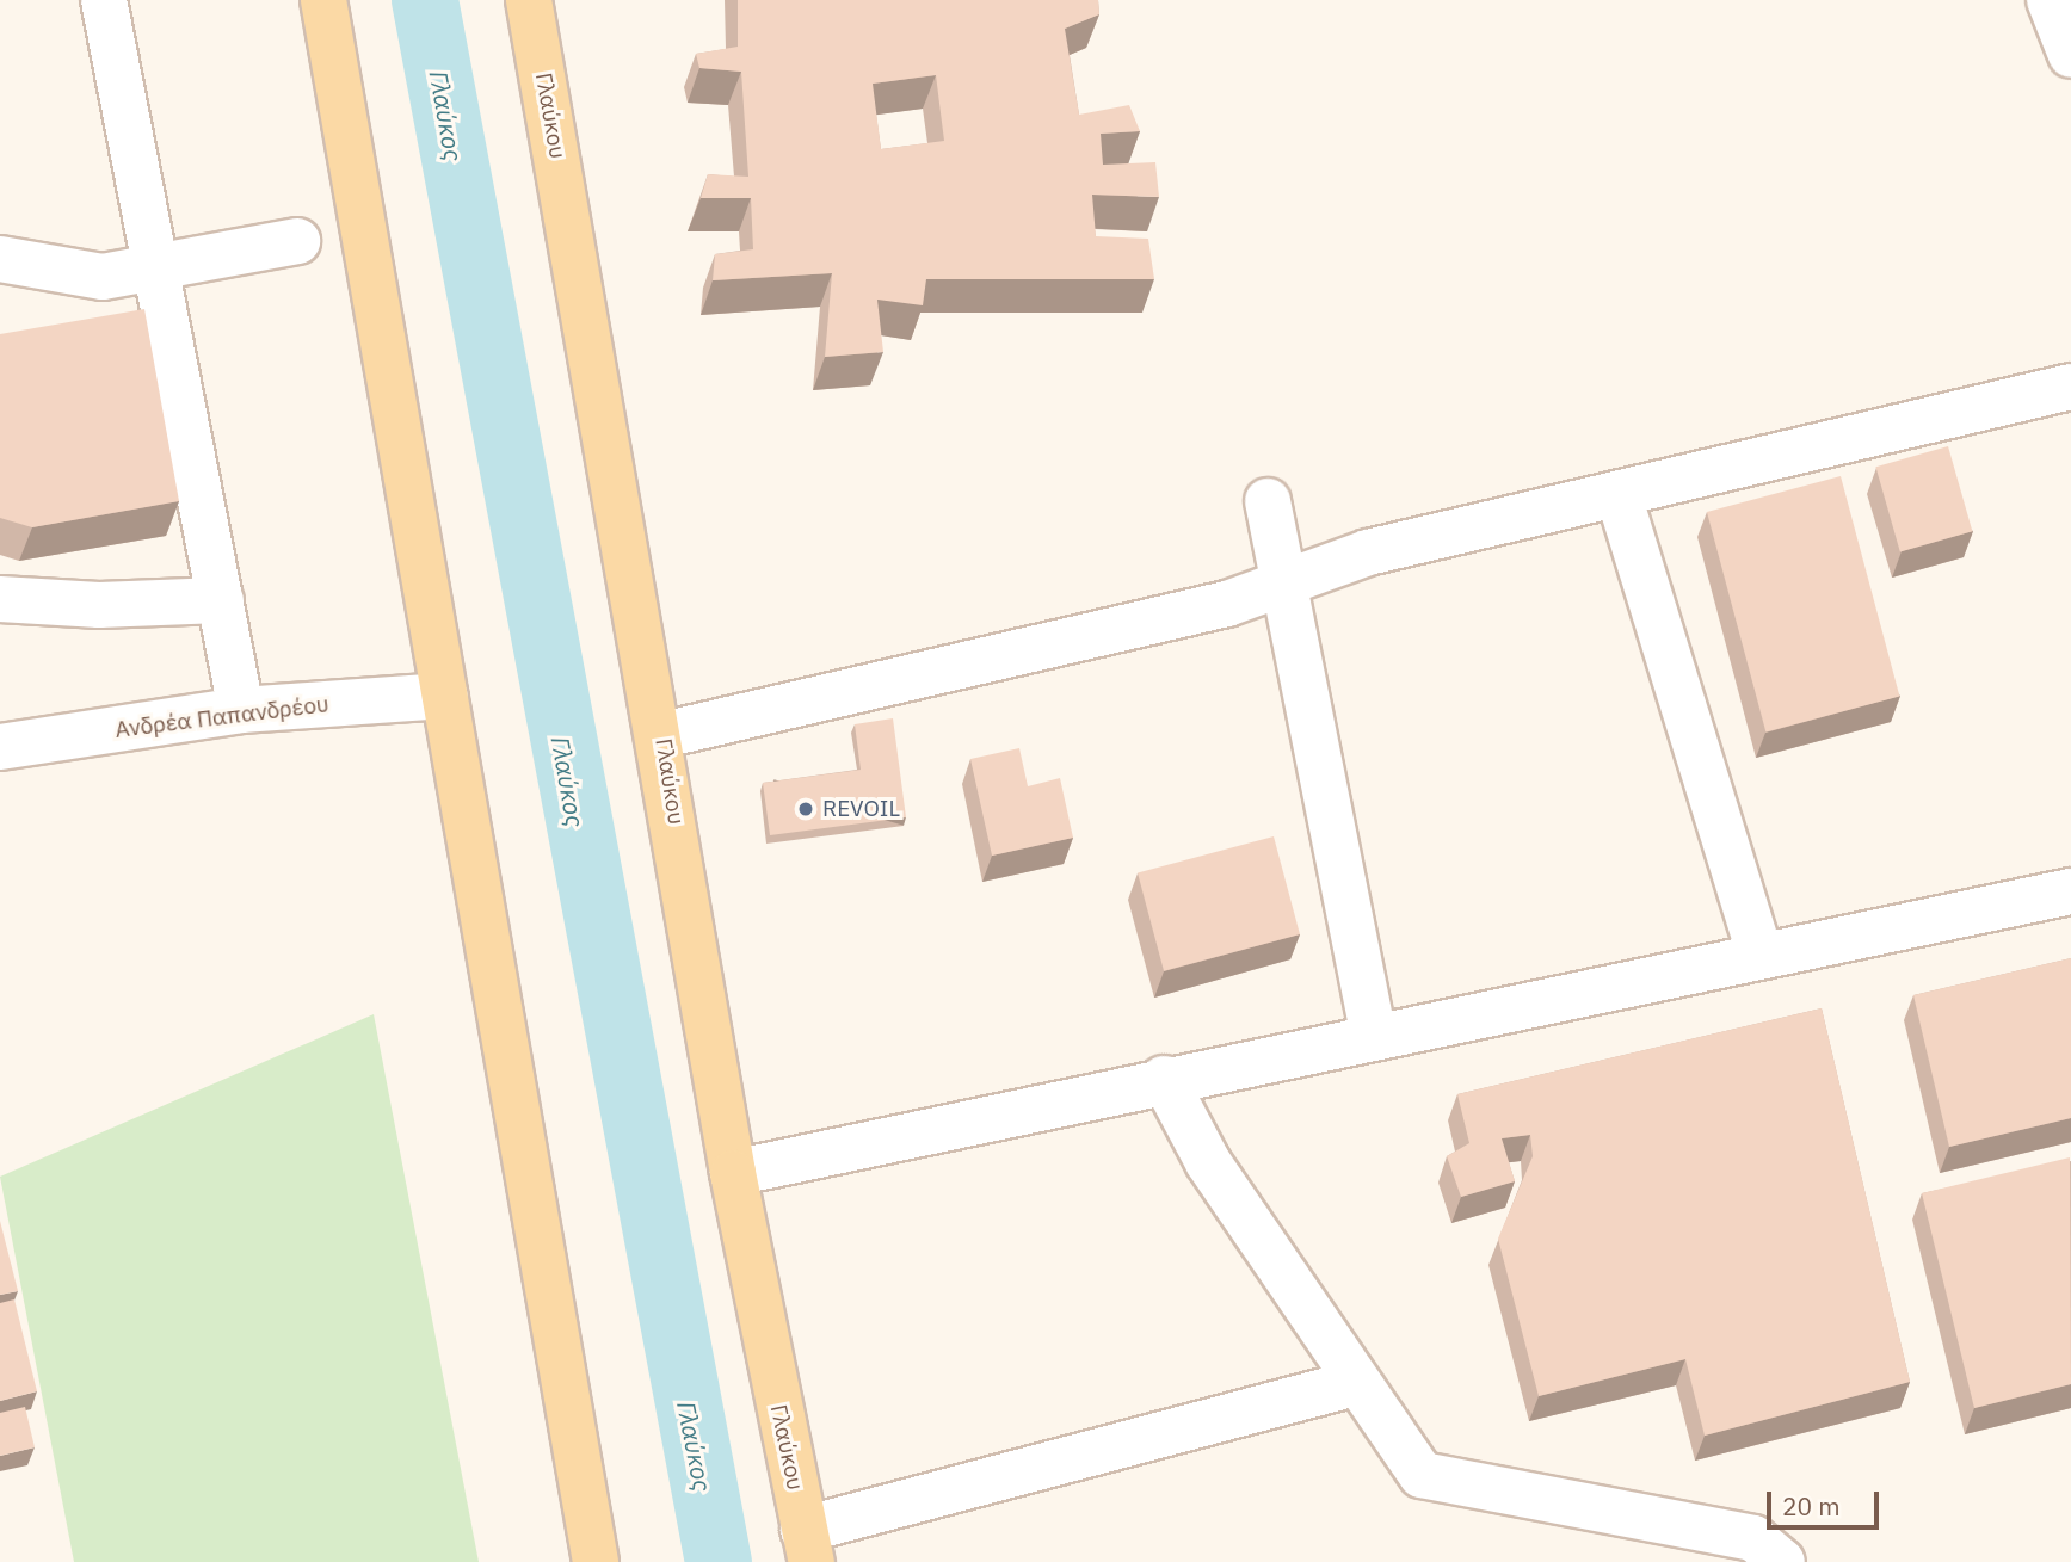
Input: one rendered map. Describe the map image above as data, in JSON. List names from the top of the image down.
{
  "streets": {
    "main road": ["Γλαύκου"],
    "street": ["Ανδρέα Παπανδρέου"]
  },
  "water": ["Γλαύκος"],
  "places": ["REVOIL"],
  "scale_bar": "20 m"
}
